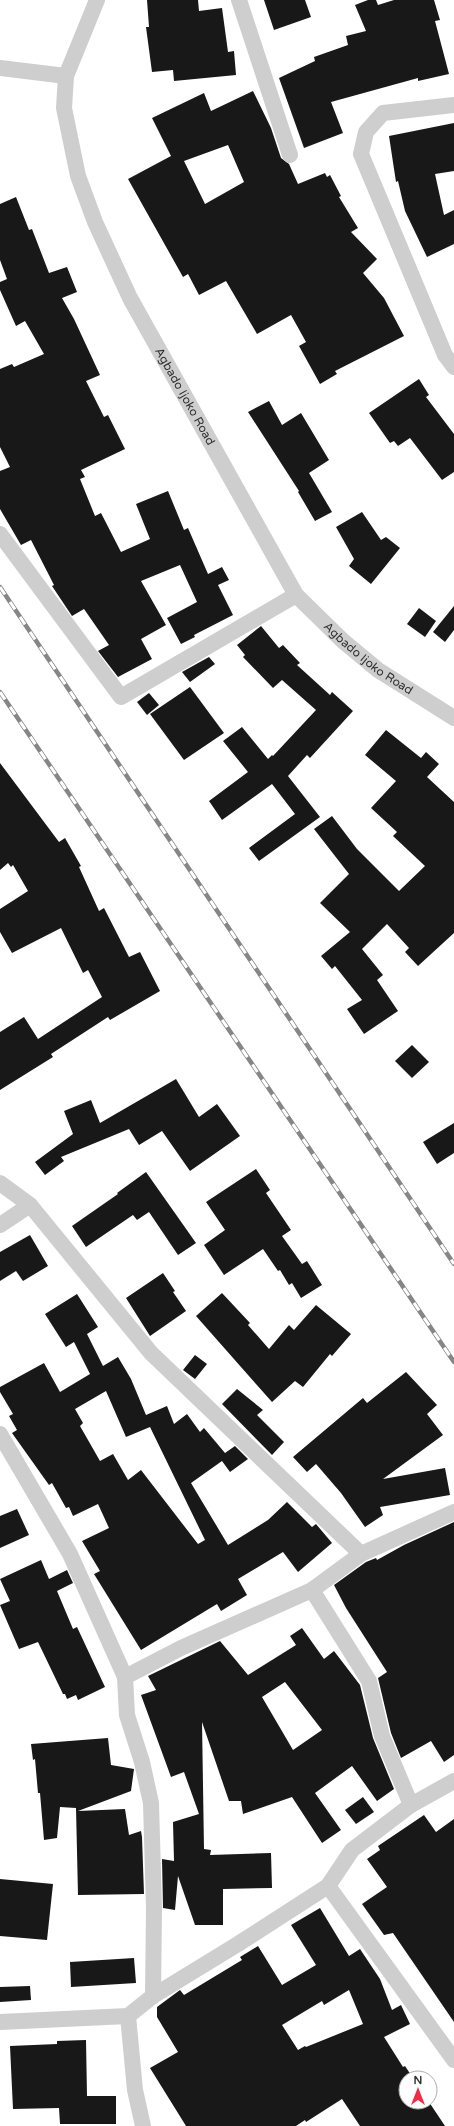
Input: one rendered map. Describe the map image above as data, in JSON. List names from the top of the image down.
{
  "streets": {
    "street": ["Agbado Ijoko Road"]
  },
  "north": "top"
}
